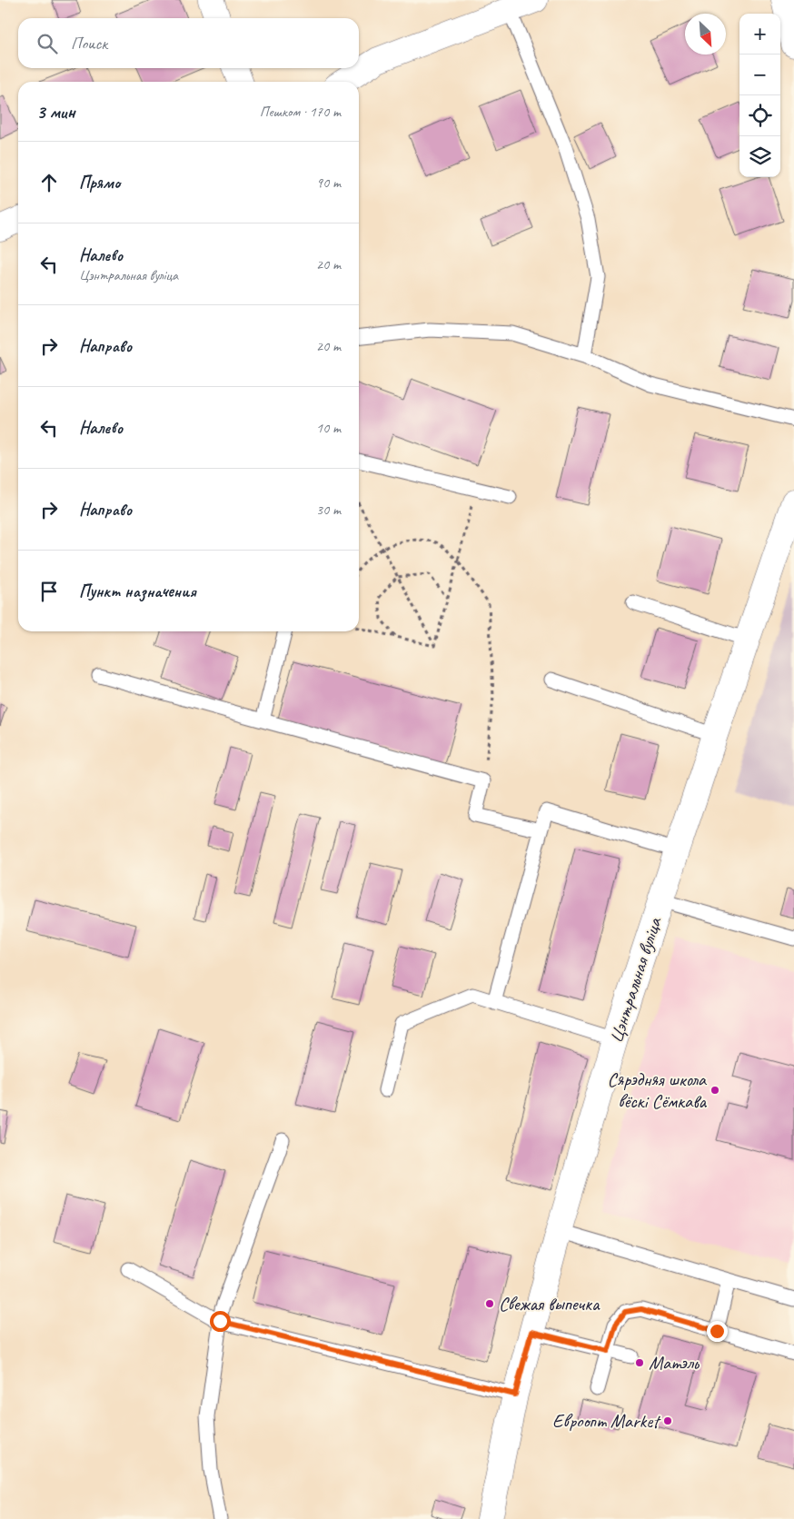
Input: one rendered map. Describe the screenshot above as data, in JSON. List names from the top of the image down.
{
  "streets": {
    "street": ["Цэнтральная вуліца"]
  },
  "places": [
    "Сярэдняя школа вёскі Сёмкава",
    "Свежая выпечка",
    "Матэль",
    "Евроопт Market"
  ],
  "north": "bottom right",
  "page": {
    "map_buttons": ["+", "−"],
    "search": "Поиск",
    "heading": ["3 мин", "Пешком · 170 m"],
    "list": [
      ["Прямо", "90 m"],
      ["Налево", "Цэнтральная вуліца", "20 m"],
      ["Направо", "20 m"],
      ["Налево", "10 m"],
      ["Направо", "30 m"],
      "Пункт назначения"
    ]
  }
}
